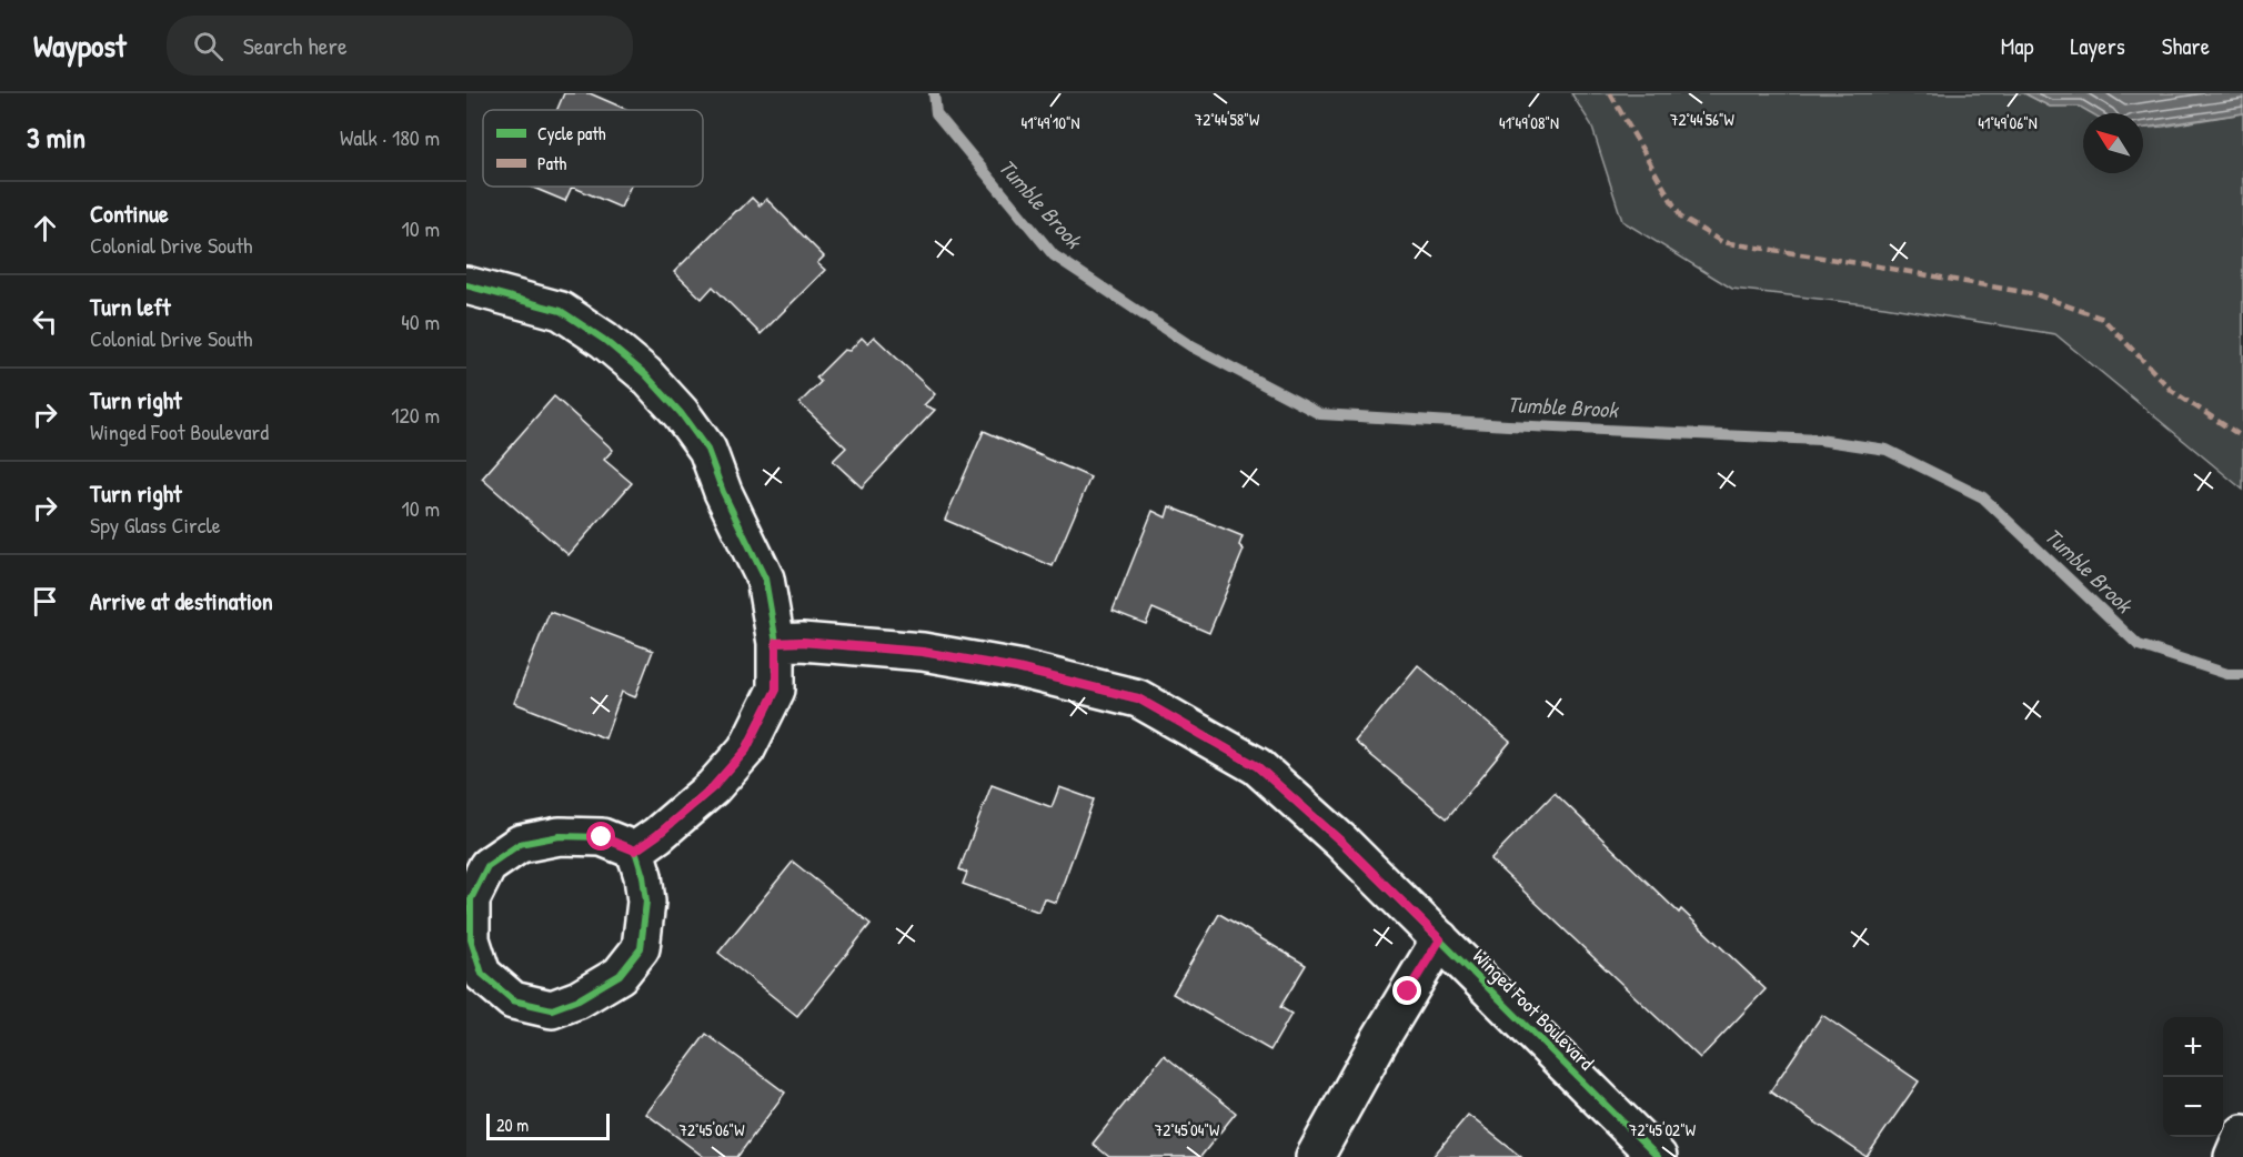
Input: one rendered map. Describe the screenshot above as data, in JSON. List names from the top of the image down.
{
  "streets": {
    "street": ["Winged Foot Boulevard"]
  },
  "water": ["Tumble Brook"],
  "legend": ["Cycle path", "Path"],
  "scale_bar": "20 m",
  "north": "top left",
  "page": {
    "header": "Waypost",
    "search": "Search here",
    "nav": ["Map", "Layers", "Share"],
    "heading": ["3 min", "Walk · 180 m"],
    "list": [
      ["Continue", "Colonial Drive South", "10 m"],
      ["Turn left", "Colonial Drive South", "40 m"],
      ["Turn right", "Winged Foot Boulevard", "120 m"],
      ["Turn right", "Spy Glass Circle", "10 m"],
      "Arrive at destination"
    ],
    "map_buttons": ["+", "−"],
    "scale": "20 m"
  },
  "coordinates": [
    "72°44'58\"W",
    "72°44'56\"W",
    "41°49'10\"N",
    "41°49'08\"N",
    "41°49'06\"N",
    "72°45'06\"W",
    "72°45'04\"W",
    "72°45'02\"W"
  ]
}
